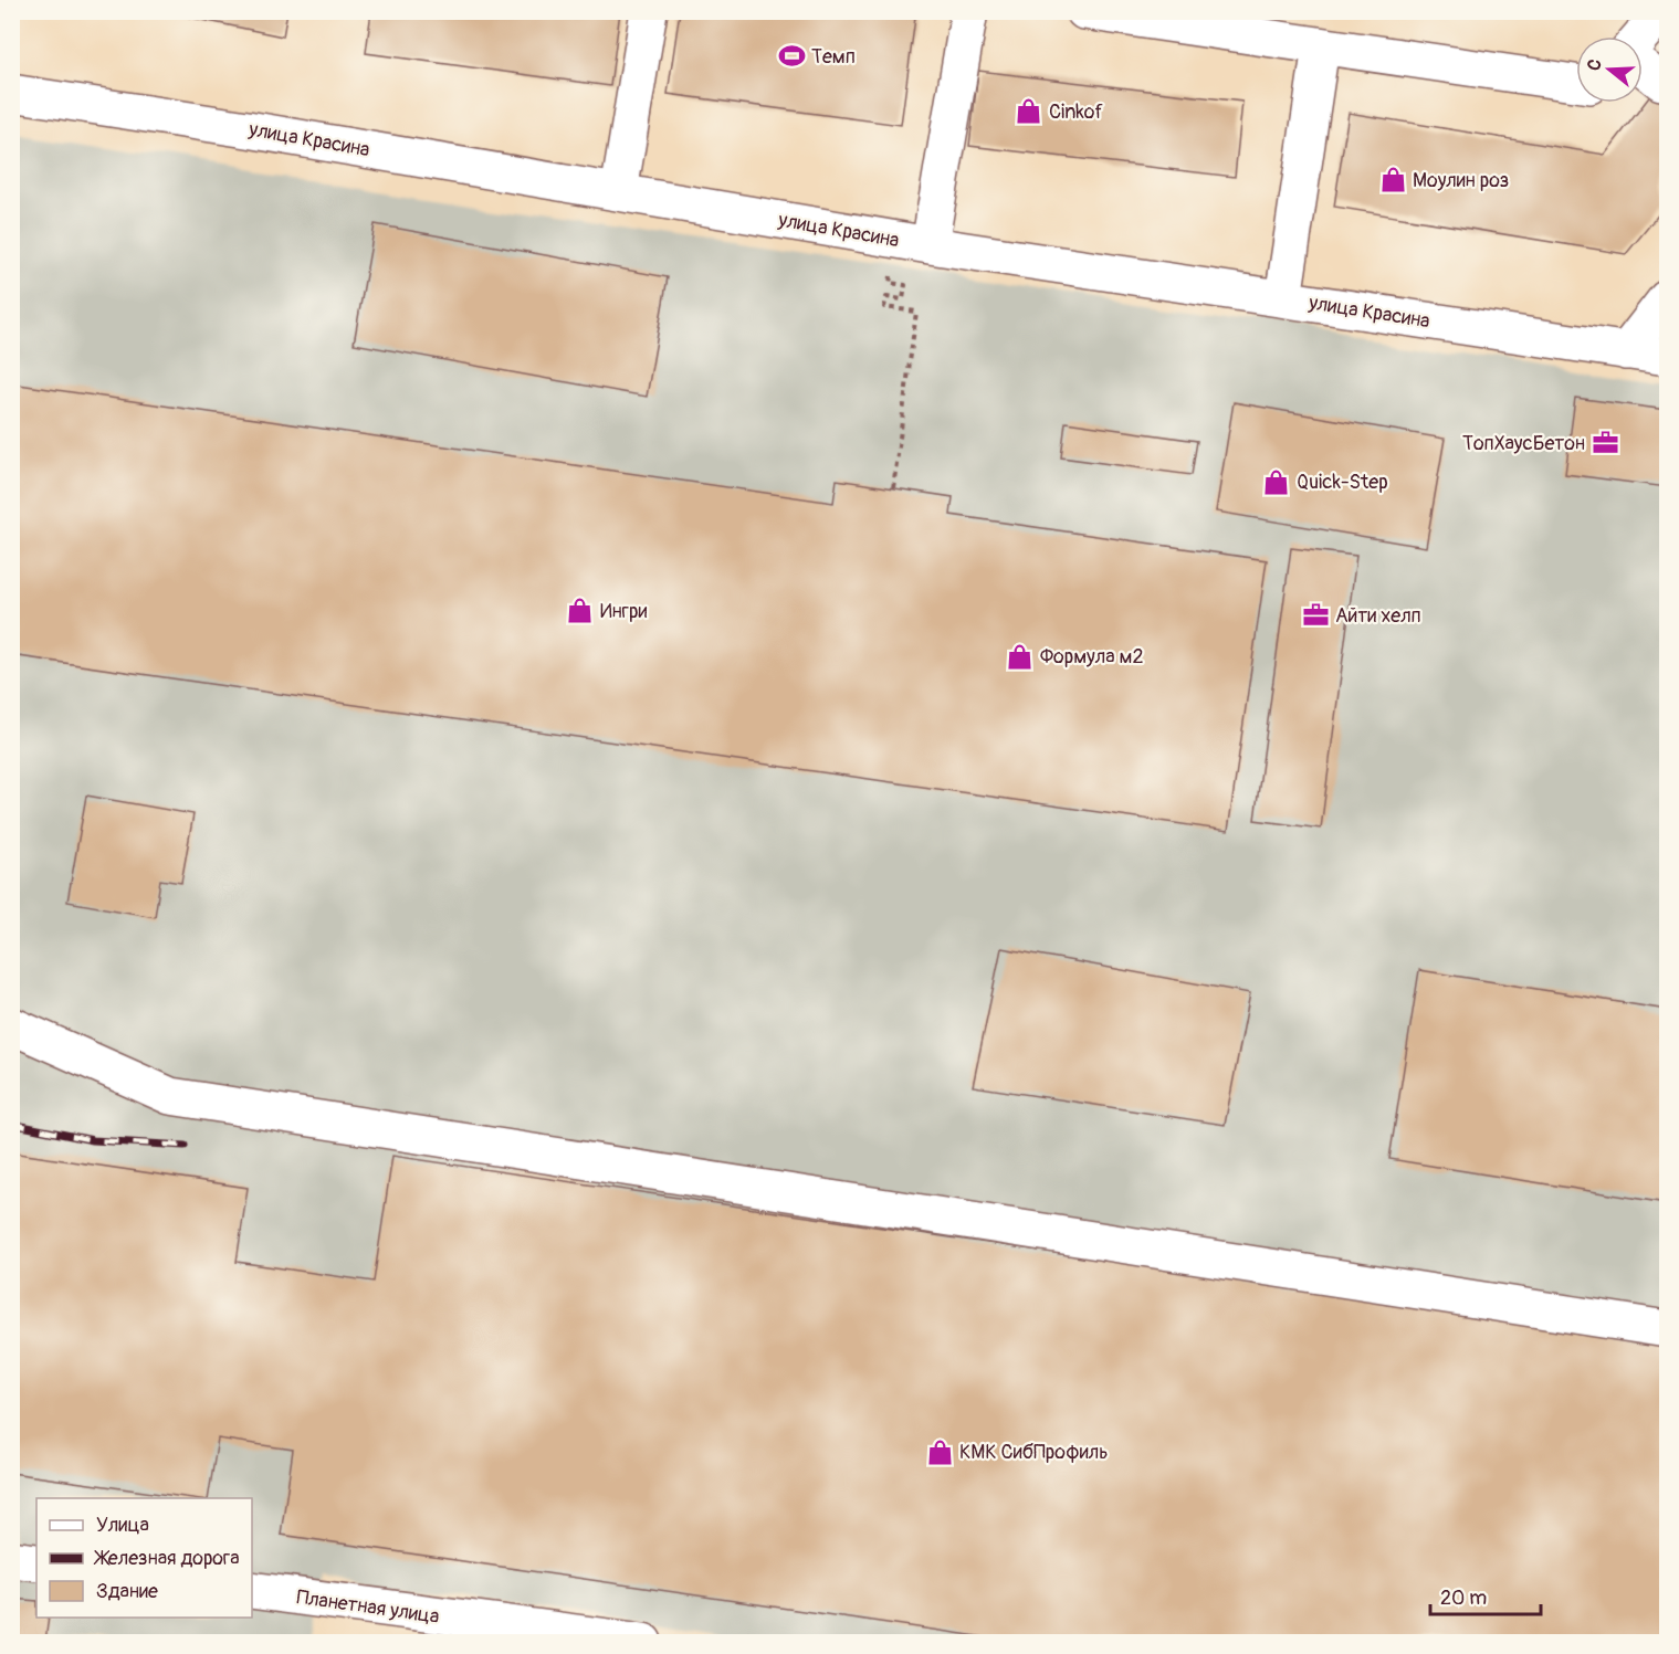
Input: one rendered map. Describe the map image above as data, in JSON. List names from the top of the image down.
{
  "streets": {
    "street": ["улица Красина", "Планетная улица"]
  },
  "places": {
    "sports": ["Темп"],
    "shop": [
      "Cinkof",
      "Моулин роз",
      "Quick-Step",
      "Ингри",
      "Формула м2",
      "КМК СибПрофиль"
    ],
    "office": ["ТопХаусБетон", "Айти хелп"]
  },
  "legend": ["Улица", "Железная дорога", "Здание"],
  "scale_bar": "20 m",
  "north": "left"
}
